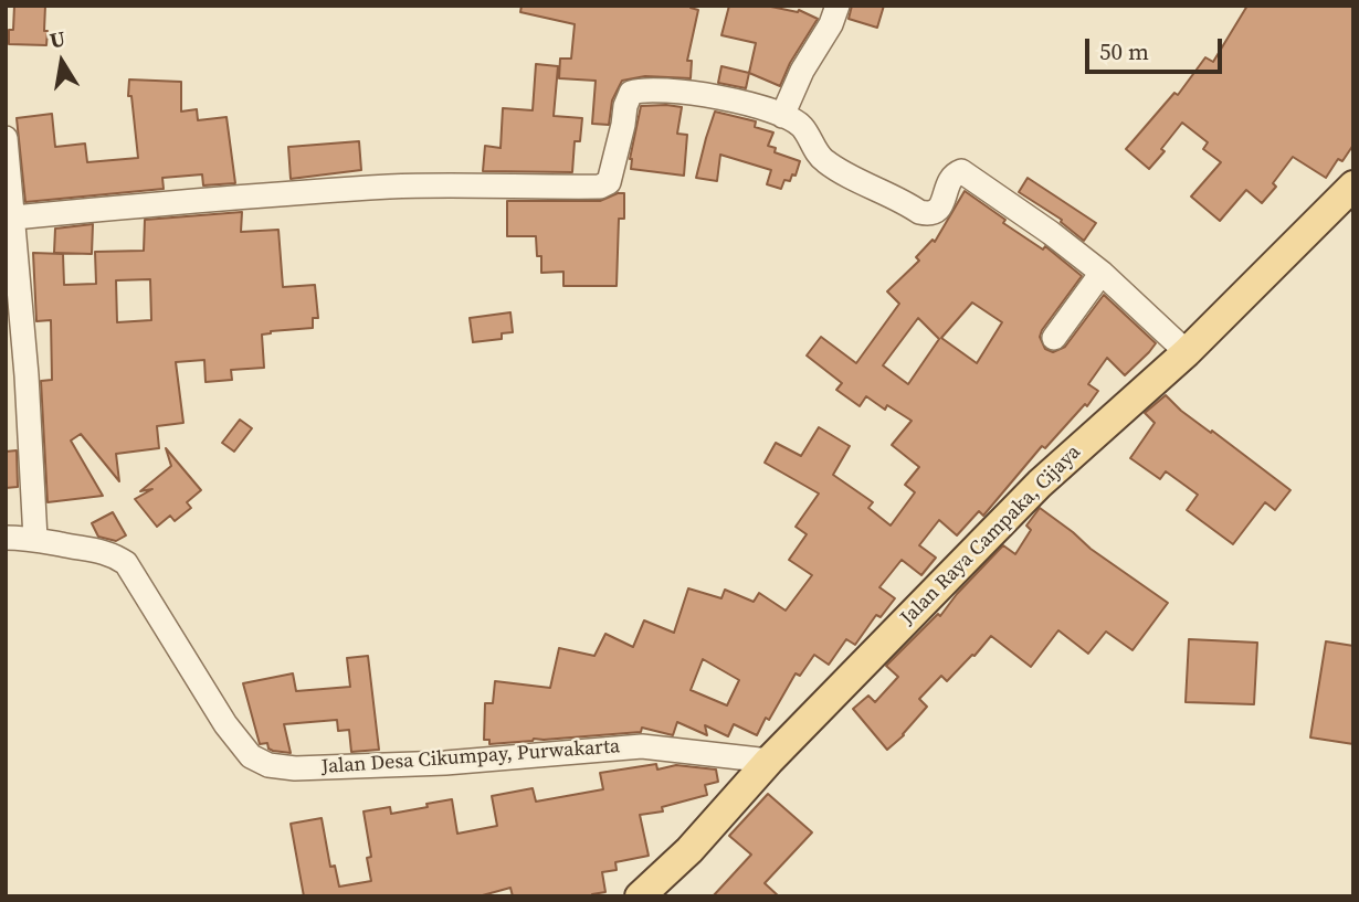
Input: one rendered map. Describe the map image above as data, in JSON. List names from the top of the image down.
{
  "streets": {
    "main road": ["Jalan Raya Campaka, Cijaya"],
    "street": ["Jalan Desa Cikumpay, Purwakarta"]
  },
  "crossings": [
    ["Jalan Raya Campaka, Cijaya", "Jalan Desa Cikumpay, Purwakarta"]
  ],
  "scale_bar": "50 m",
  "north": "top"
}
